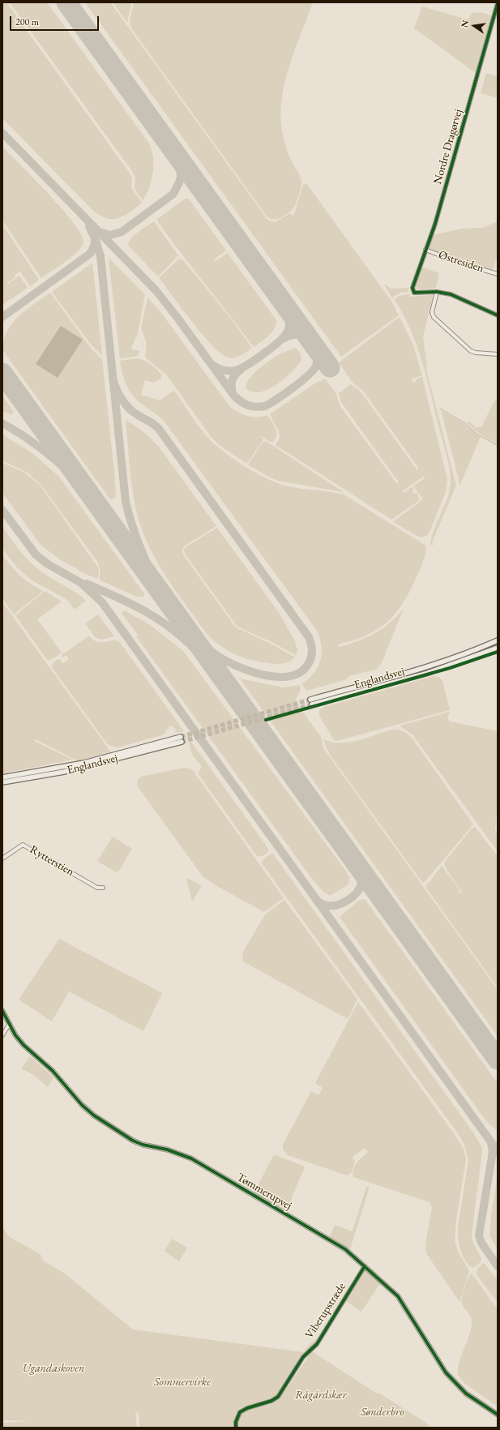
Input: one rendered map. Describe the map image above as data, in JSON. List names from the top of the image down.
{
  "streets": {
    "main road": ["Englandsvej"],
    "street": [
      "Nordre Dragørvej",
      "Østresiden",
      "Rytterstien",
      "Tømmerupvej",
      "Viberupstræde"
    ]
  },
  "crossings": [
    ["Nordre Dragørvej", "Østresiden"],
    ["Tømmerupvej", "Viberupstræde"]
  ],
  "parks": [
    "Ugandaskoven",
    "Sommervirke",
    "Rågårdskær",
    "Sønderbro"
  ],
  "scale_bar": "200 m",
  "north": "left"
}
